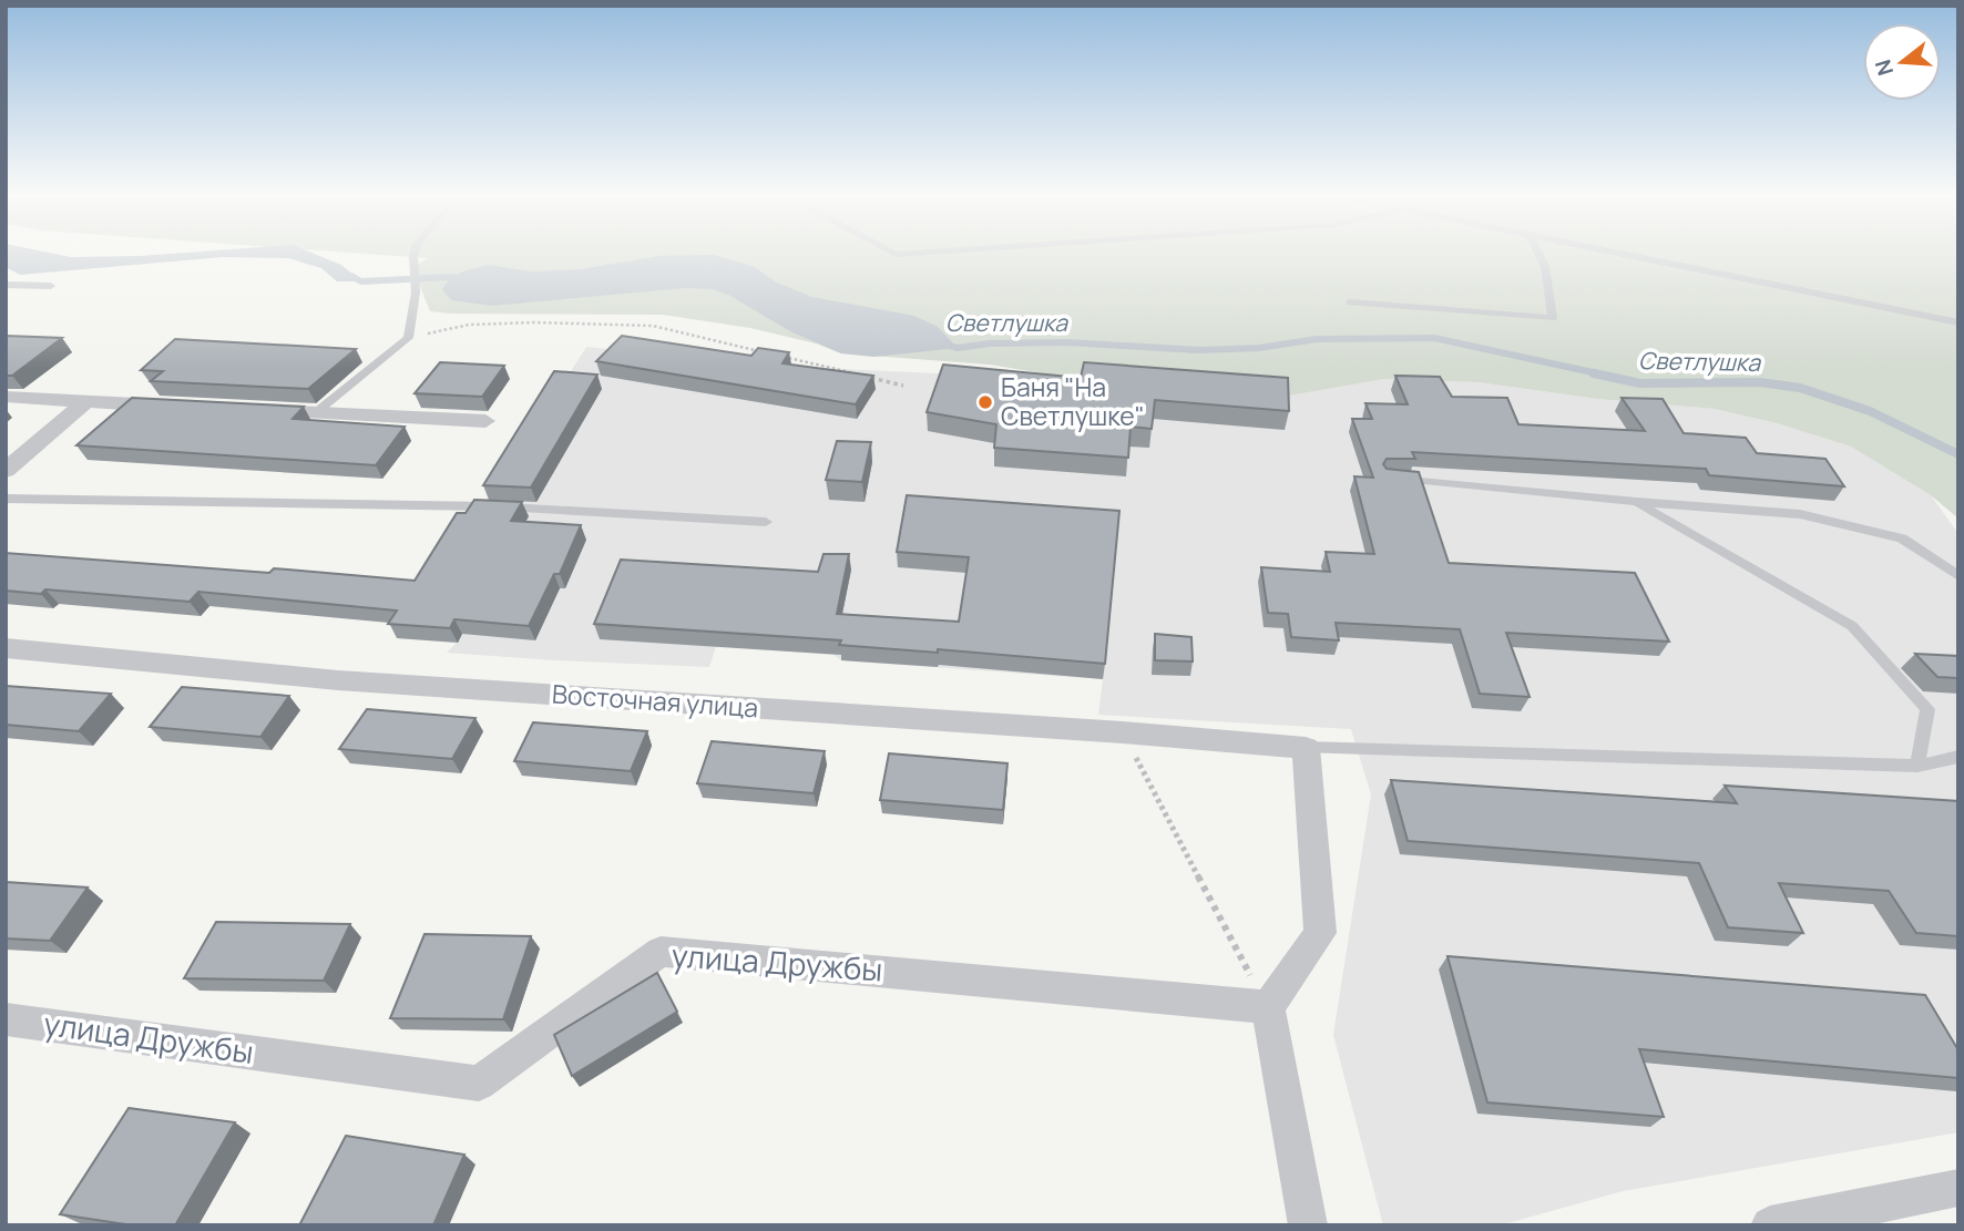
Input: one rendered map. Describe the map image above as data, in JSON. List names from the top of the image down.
{
  "streets": {
    "street": ["Восточная улица", "улица Дружбы"]
  },
  "water": ["Светлушка"],
  "places": ["Баня \"На Светлушке\""],
  "north": "left"
}
